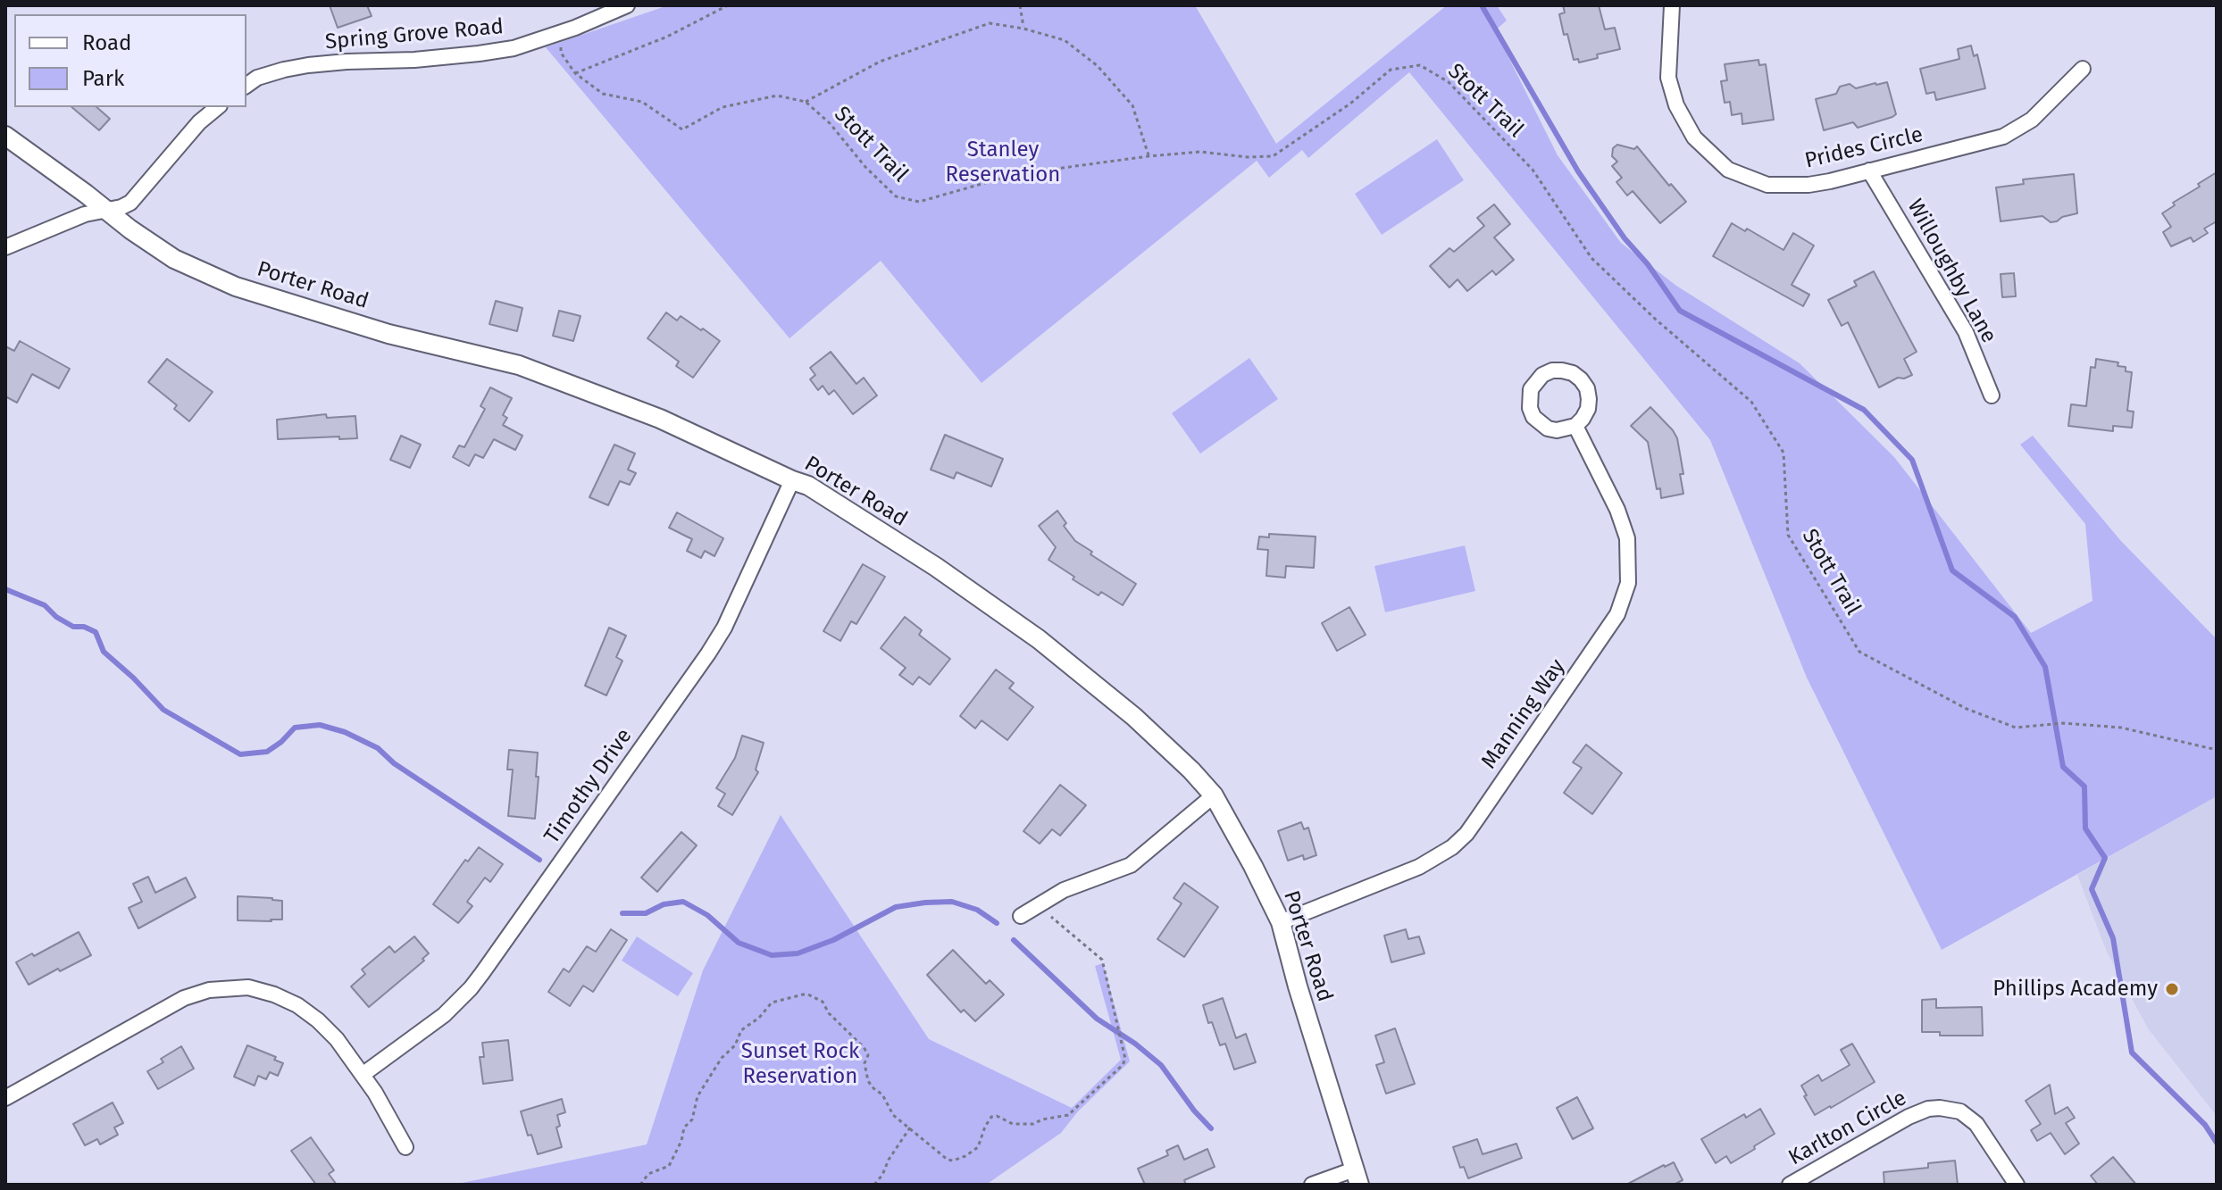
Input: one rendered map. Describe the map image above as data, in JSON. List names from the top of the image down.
{
  "streets": {
    "street": [
      "Spring Grove Road",
      "Prides Circle",
      "Willoughby Lane",
      "Porter Road",
      "Manning Way",
      "Timothy Drive",
      "Karlton Circle"
    ],
    "path": ["Stott Trail"]
  },
  "crossings": [
    ["Spring Grove Road", "Stott Trail"],
    ["Prides Circle", "Willoughby Lane"],
    ["Porter Road", "Manning Way"],
    ["Porter Road", "Timothy Drive"]
  ],
  "parks": ["Stanley Reservation", "Sunset Rock Reservation"],
  "places": ["Phillips Academy"],
  "legend": ["Road", "Park"]
}
